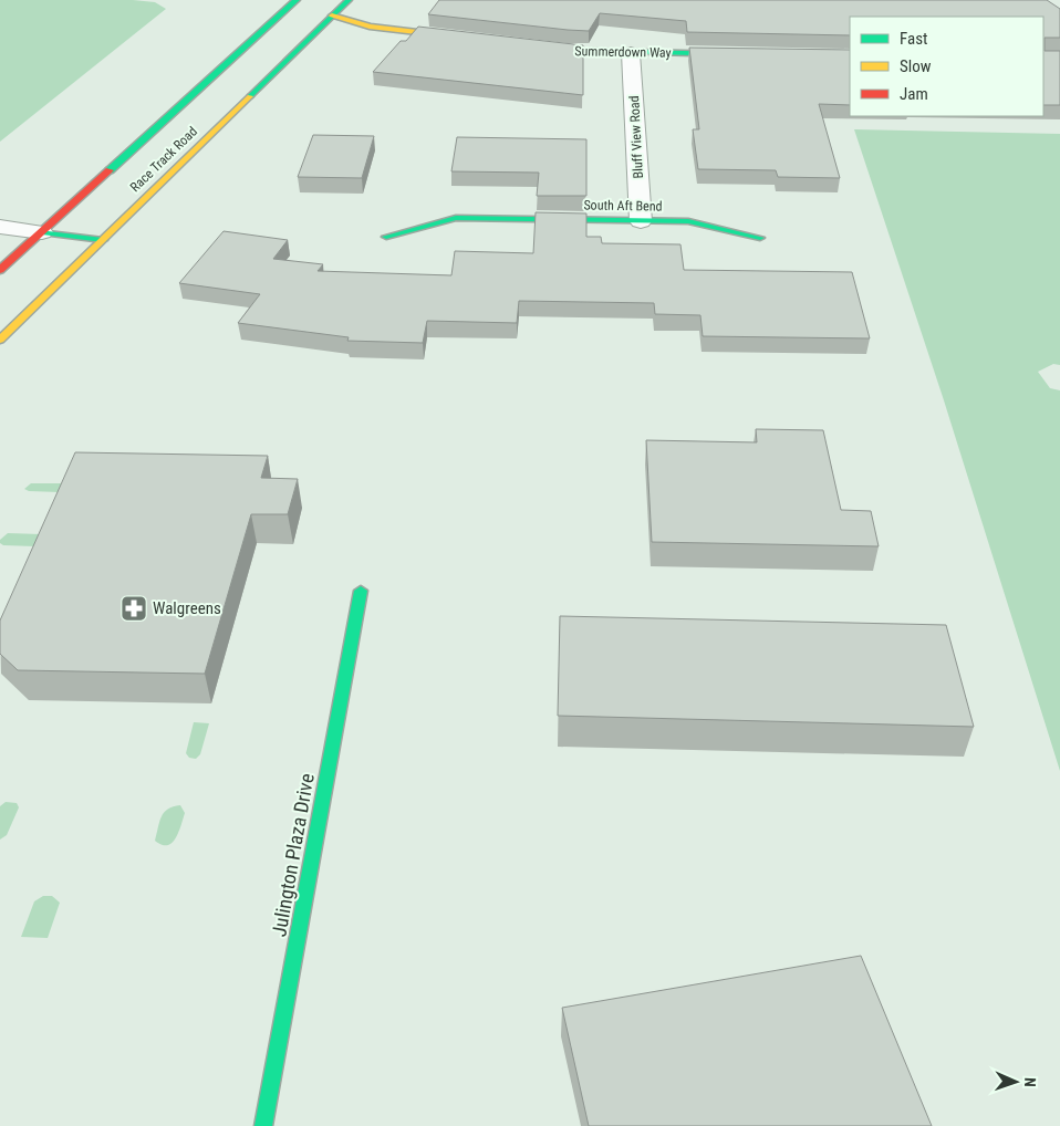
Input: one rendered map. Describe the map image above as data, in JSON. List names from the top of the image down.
{
  "streets": {
    "main road": [
      "Summerdown Way",
      "Race Track Road",
      "South Aft Bend",
      "Julington Plaza Drive"
    ],
    "street": ["Bluff View Road"]
  },
  "crossings": [
    ["Summerdown Way", "Bluff View Road"],
    ["Bluff View Road", "South Aft Bend"]
  ],
  "places": {
    "pharmacy": ["Walgreens"]
  },
  "legend": ["Fast", "Slow", "Jam"],
  "north": "right"
}
